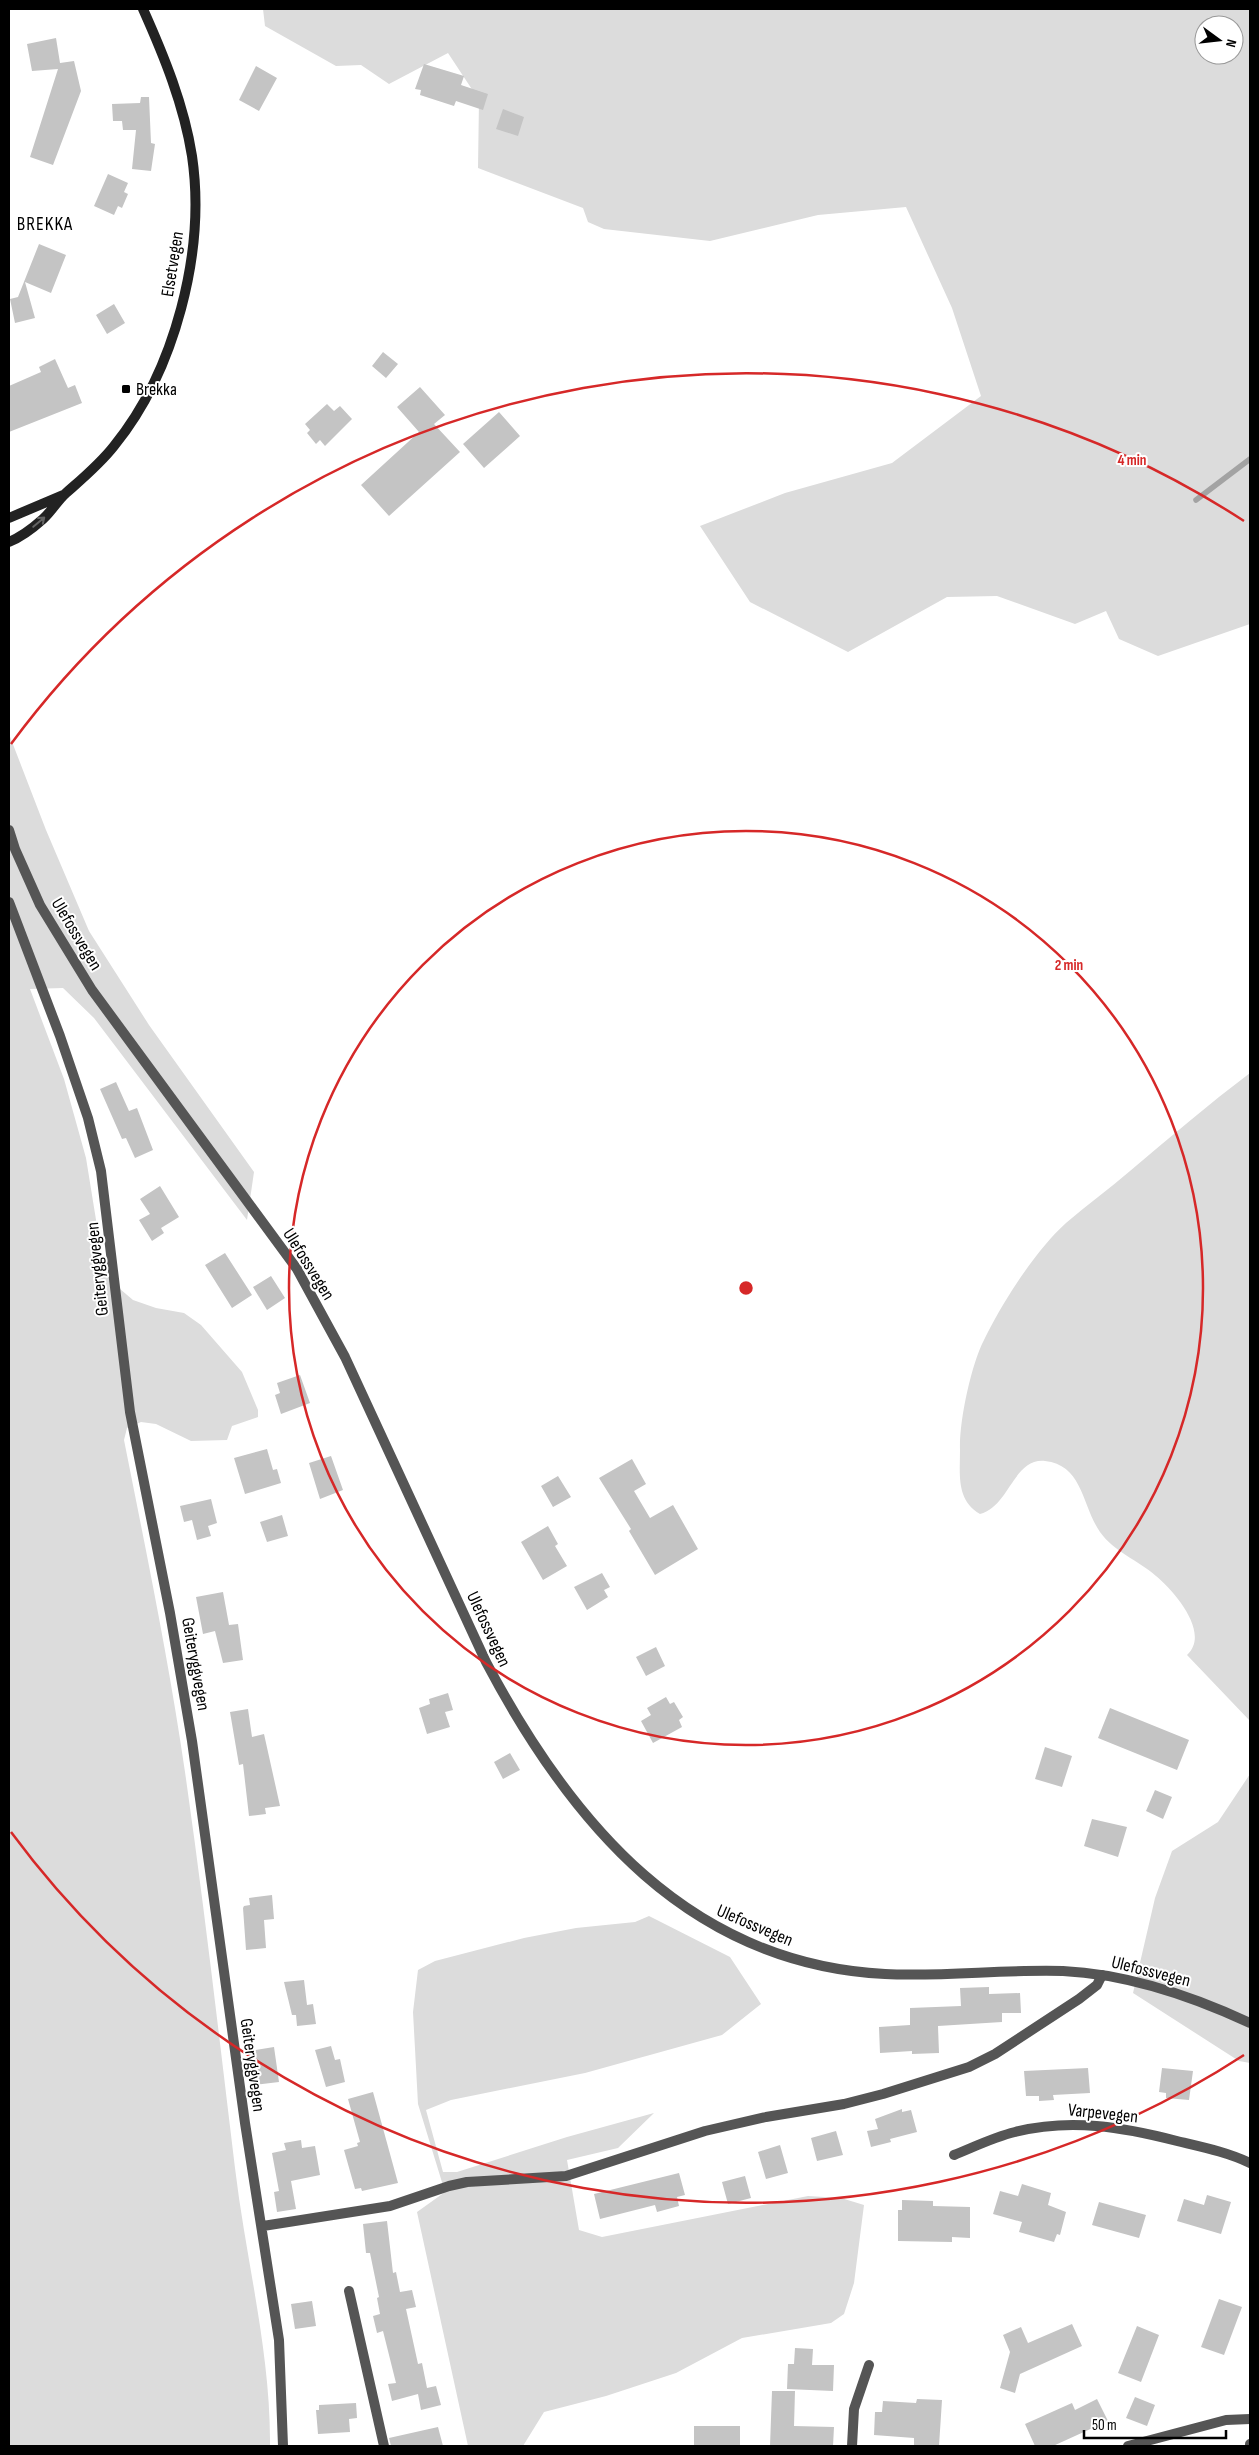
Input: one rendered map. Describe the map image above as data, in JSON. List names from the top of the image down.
{
  "streets": {
    "main road": ["Elsetvegen"],
    "street": ["Ulefossvegen", "Geiteryggvegen", "Varpevegen"]
  },
  "districts": ["BREKKA"],
  "places": {
    "transit": ["Brekka"]
  },
  "scale_bar": "50 m",
  "north": "right",
  "rings": ["4 min", "2 min"]
}
